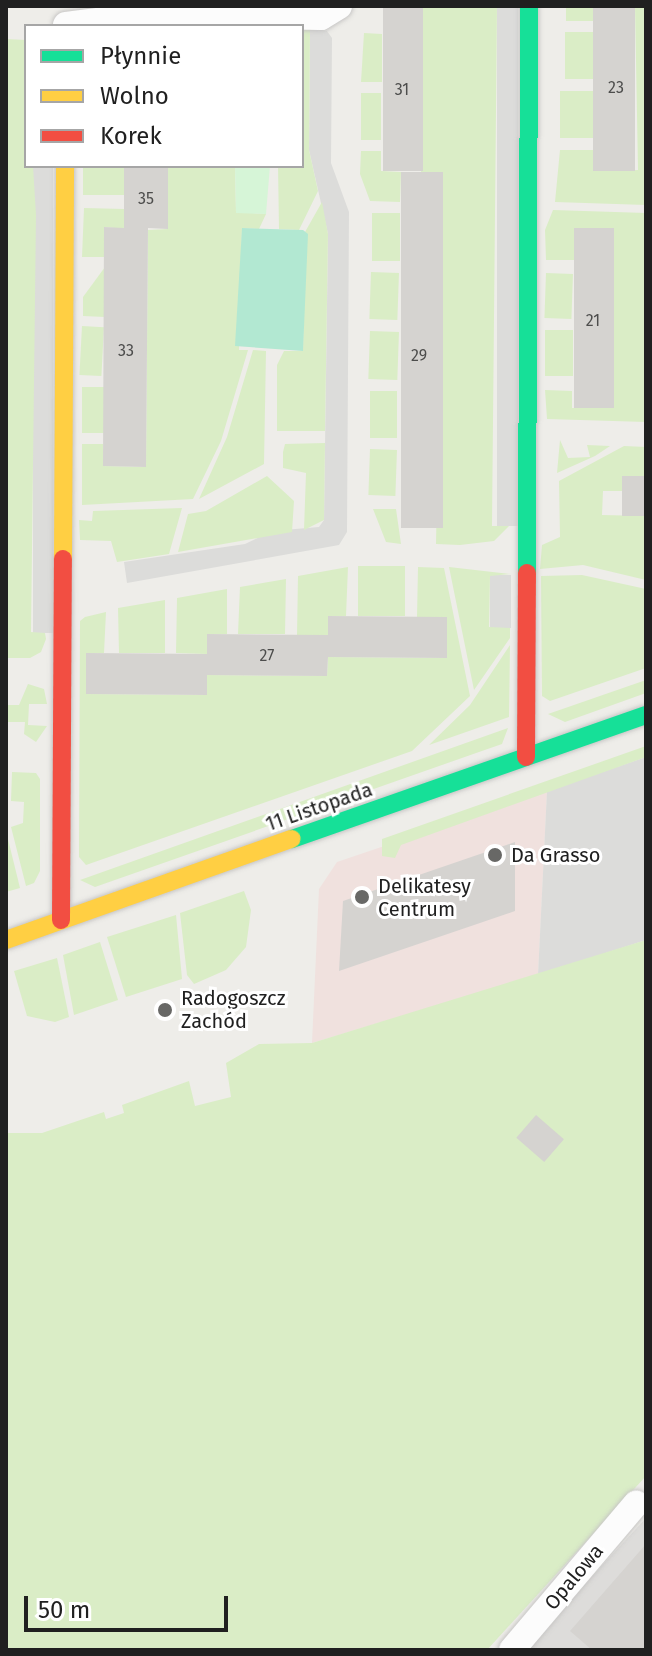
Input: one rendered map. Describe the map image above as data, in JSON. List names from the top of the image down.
{
  "streets": {
    "street": ["11 Listopada", "Opalowa"]
  },
  "places": ["Da Grasso", "Delikatesy Centrum", "Radogoszcz Zachód"],
  "house_numbers": [
    "23",
    "31",
    "35",
    "21",
    "33",
    "29",
    "27"
  ],
  "legend": ["Płynnie", "Wolno", "Korek"],
  "scale_bar": "50 m"
}
